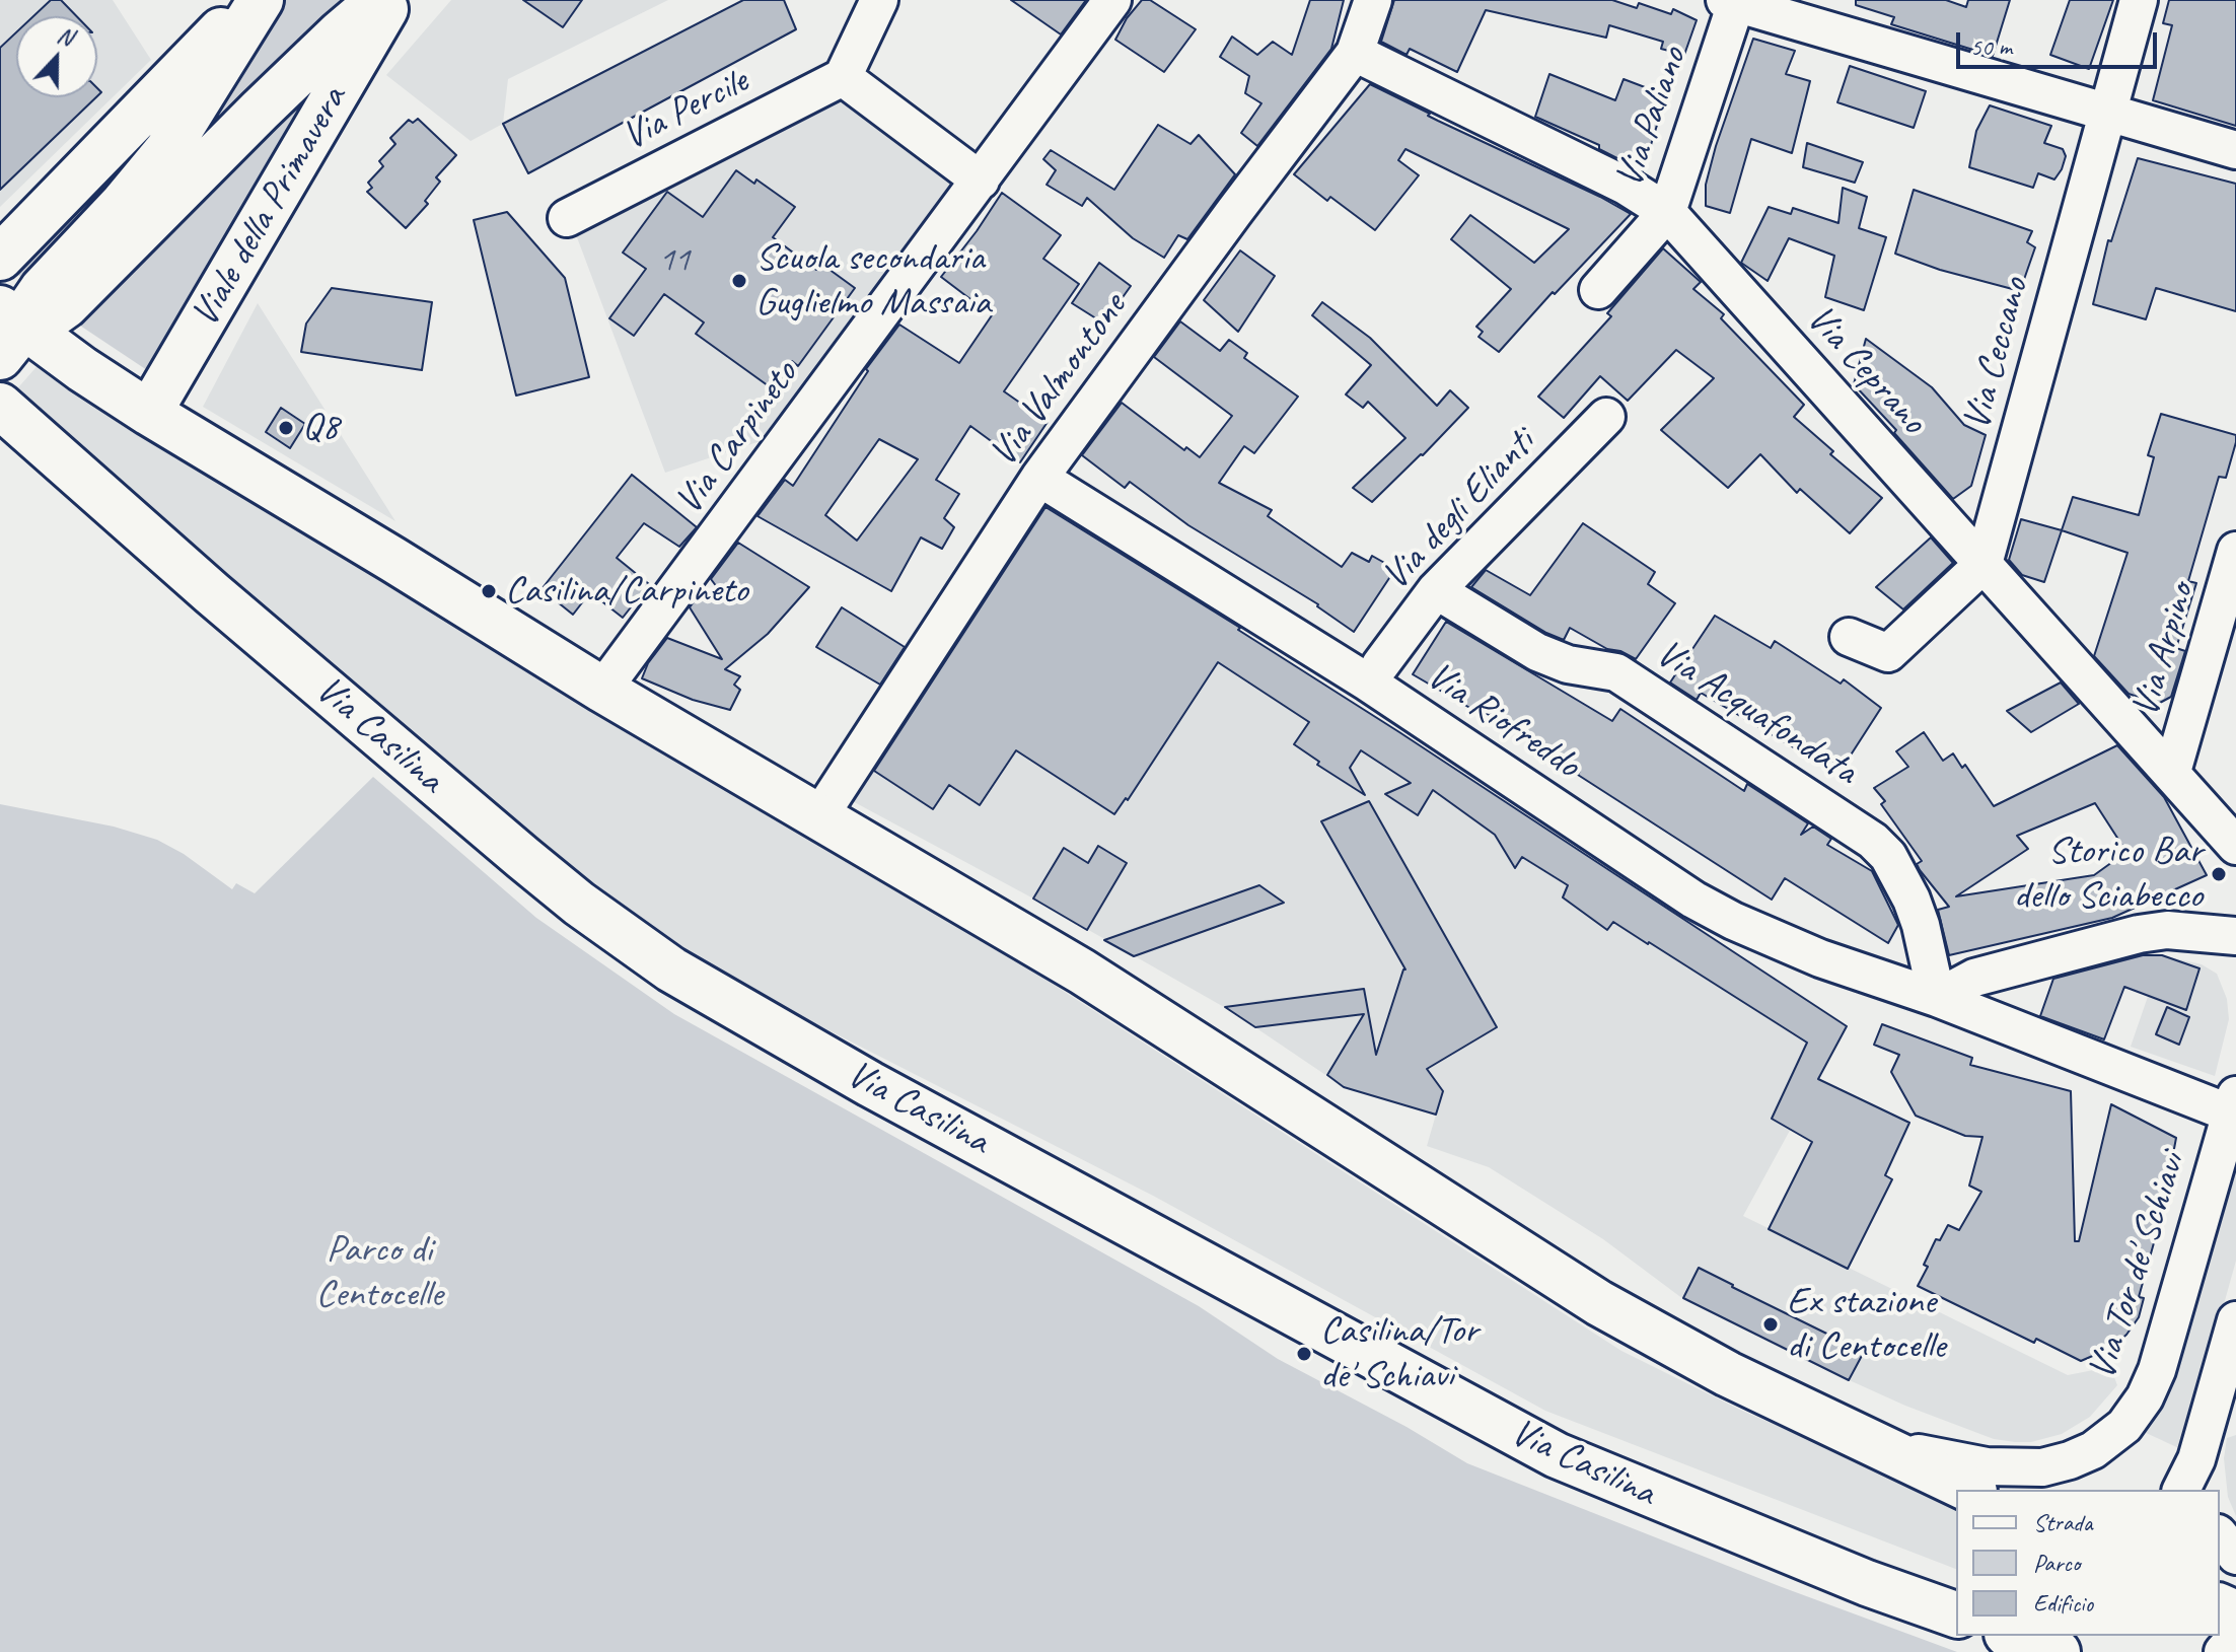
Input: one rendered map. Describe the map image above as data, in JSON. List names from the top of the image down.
{
  "streets": {
    "main road": ["Viale della Primavera", "Via Casilina"],
    "street": [
      "Via Percile",
      "Via Paliano",
      "Via Ceccano",
      "Via Ceprano",
      "Via Valmontone",
      "Via Carpineto",
      "Via degli Elianti",
      "Via Arpino",
      "Via Acquafondata",
      "Via Riofreddo",
      "Via Tor de' Schiavi"
    ]
  },
  "crossings": [
    ["Via Paliano", "Via Ceprano"],
    ["Via Ceccano", "Via Ceprano"],
    ["Via Ceprano", "Via Valmontone"],
    ["Via Ceprano", "Via Arpino"],
    ["Via Valmontone", "Via Riofreddo"],
    ["Via degli Elianti", "Via Acquafondata"],
    ["Via Acquafondata", "Via Riofreddo"],
    ["Via Riofreddo", "Via Tor de' Schiavi"]
  ],
  "parks": ["Parco di Centocelle"],
  "places": [
    "Scuola secondaria Guglielmo Massaia",
    "Q8",
    "Casilina/Carpineto",
    "Storico Bar dello Sciabecco",
    "Ex stazione di Centocelle",
    "Casilina/Tor de' Schiavi"
  ],
  "house_numbers": ["11"],
  "legend": ["Strada", "Parco", "Edificio"],
  "scale_bar": "50 m",
  "north": "top"
}
